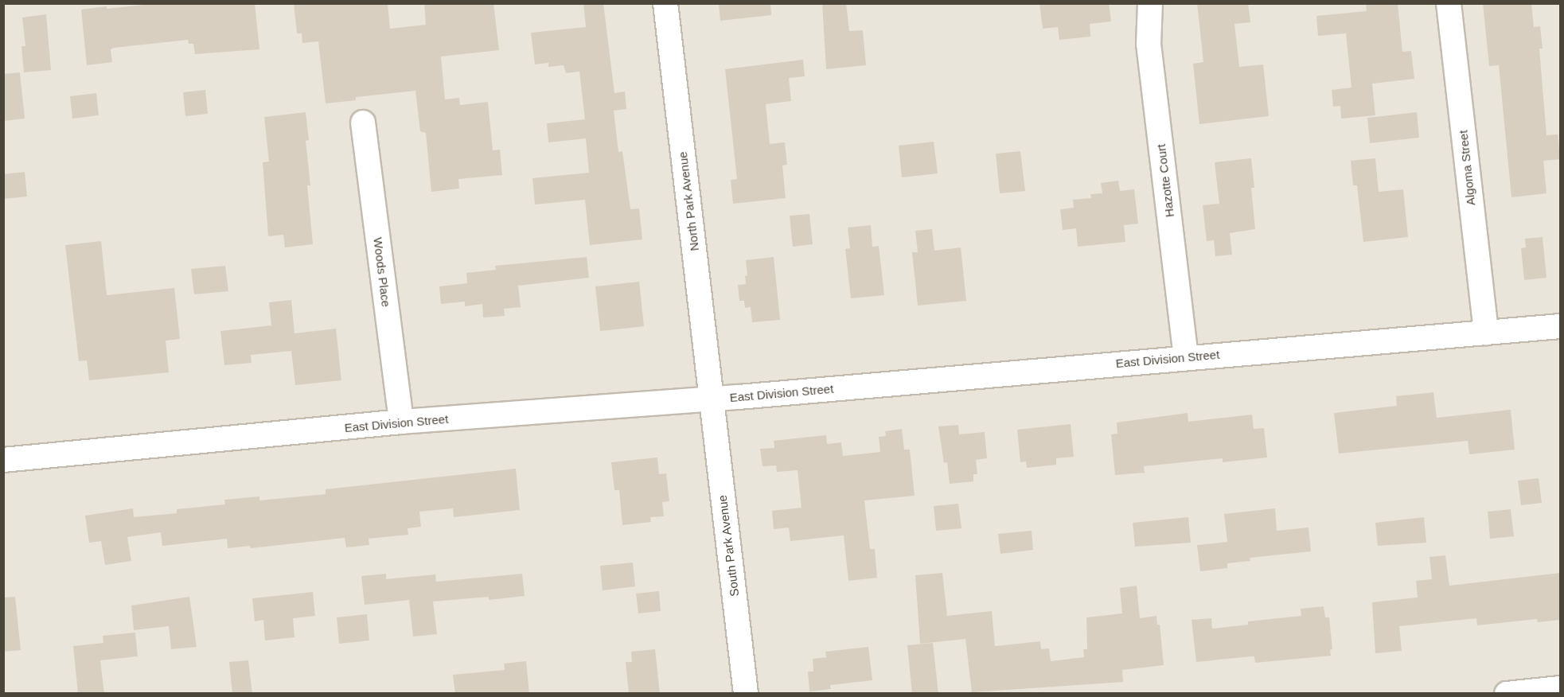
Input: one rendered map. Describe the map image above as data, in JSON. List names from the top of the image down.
{
  "streets": {
    "street": [
      "Algoma Street",
      "Hazotte Court",
      "North Park Avenue",
      "Woods Place",
      "East Division Street",
      "South Park Avenue"
    ]
  },
  "crossings": [
    ["Algoma Street", "East Division Street"],
    ["Hazotte Court", "East Division Street"],
    ["North Park Avenue", "East Division Street"],
    ["North Park Avenue", "South Park Avenue"],
    ["Woods Place", "East Division Street"],
    ["East Division Street", "South Park Avenue"]
  ]
}
